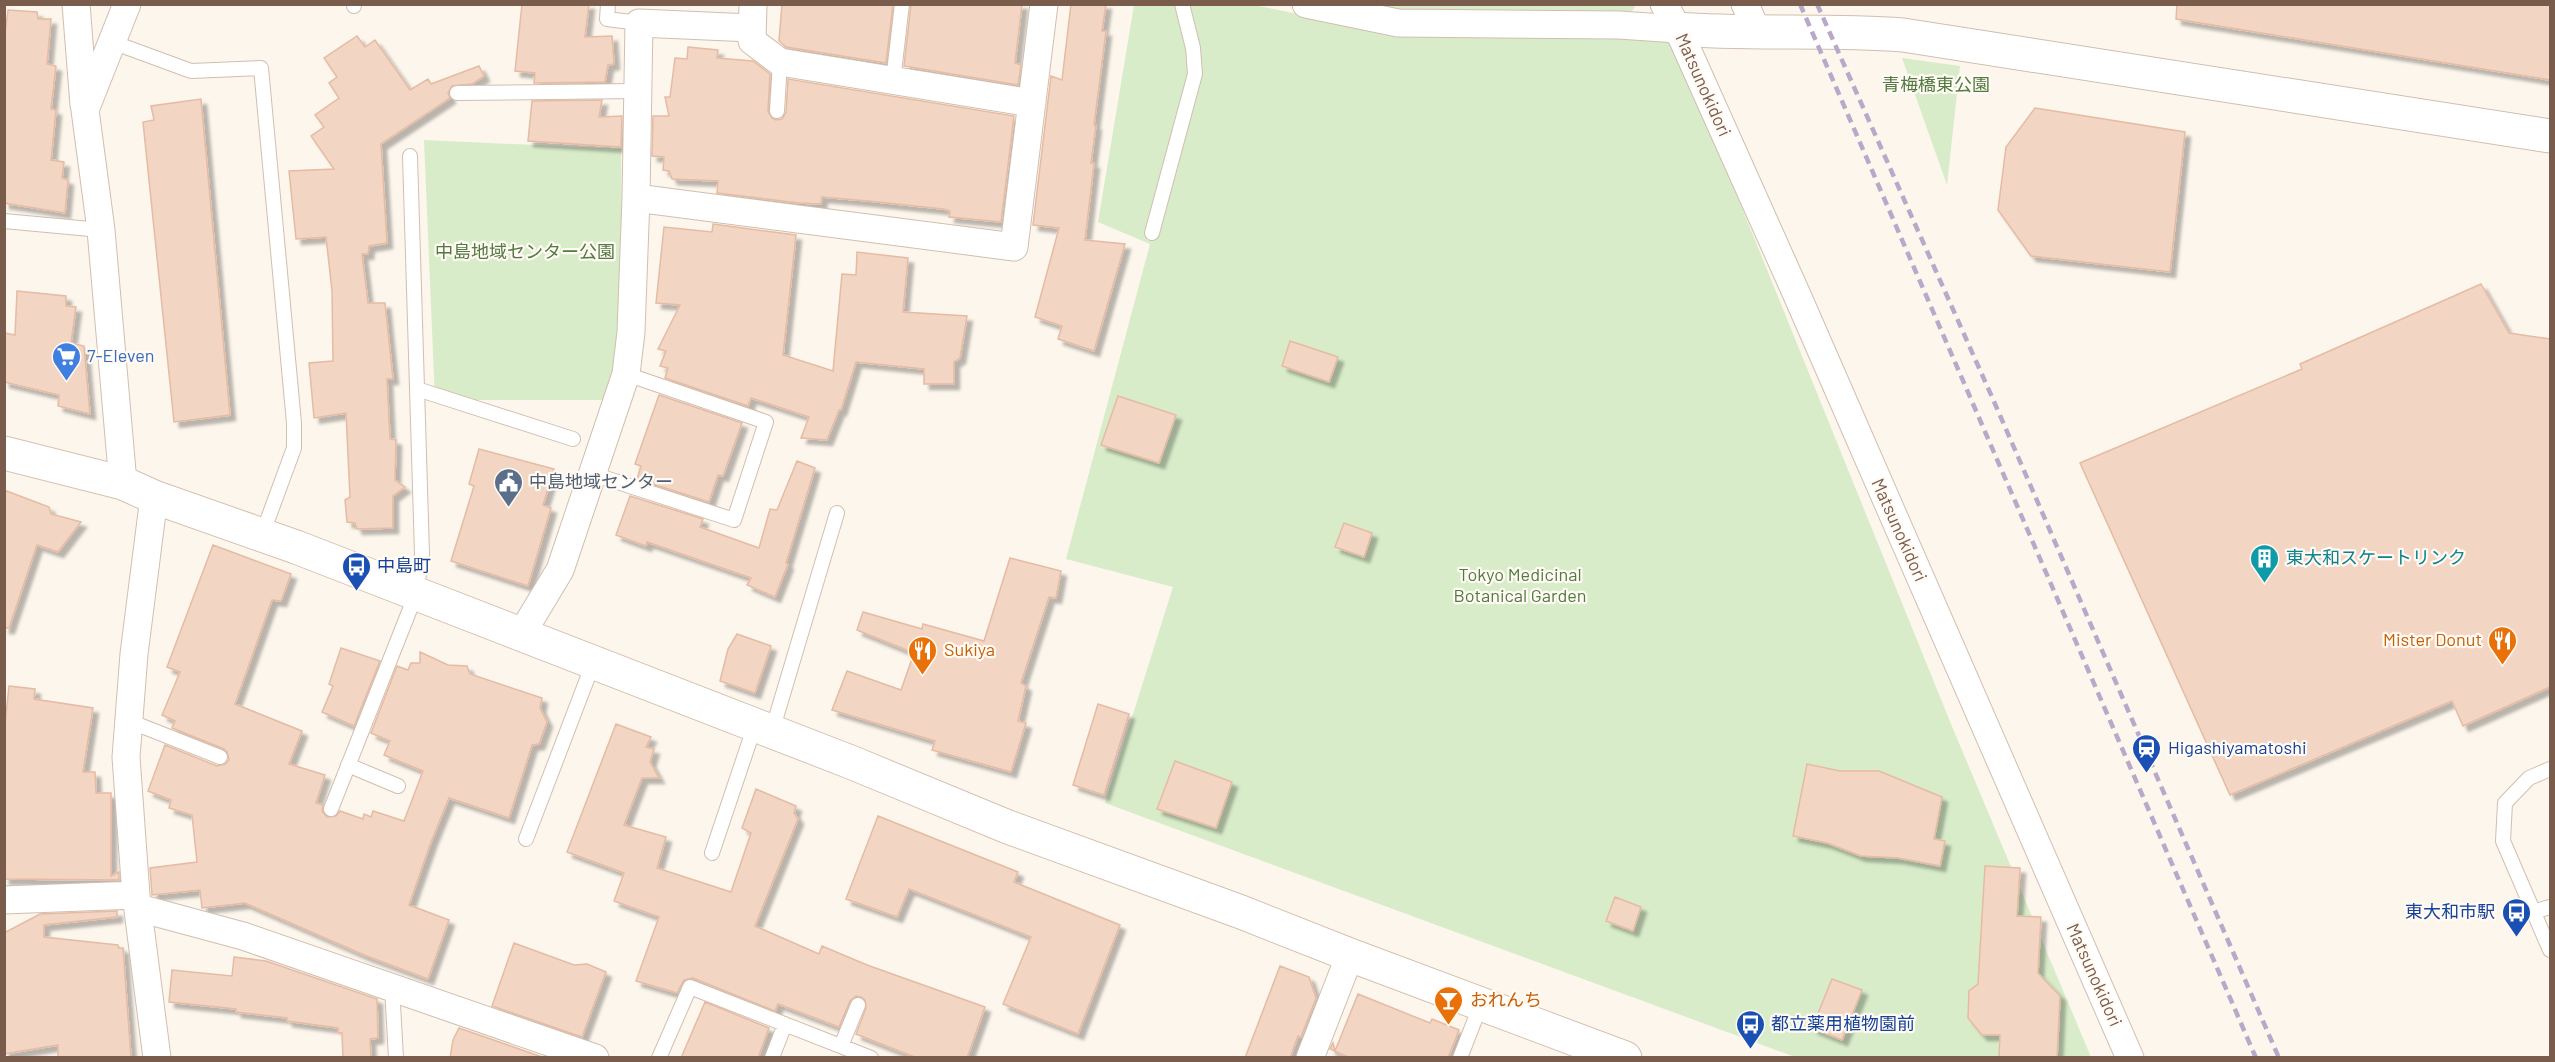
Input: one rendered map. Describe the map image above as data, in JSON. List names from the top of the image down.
{
  "streets": {
    "street": ["Matsunokidori"]
  },
  "parks": ["青梅橋東公園", "中島地域センター公園", "Tokyo Medicinal Botanical Garden"],
  "places": {
    "supermarket": ["7-Eleven"],
    "public building": ["中島地域センター"],
    "building": ["東大和スケートリンク"],
    "bus stop": ["中島町", "東大和市駅", "都立薬用植物園前"],
    "restaurant": ["Mister Donut", "Sukiya"],
    "station": ["Higashiyamatoshi"],
    "bar": ["おれんち"]
  }
}
